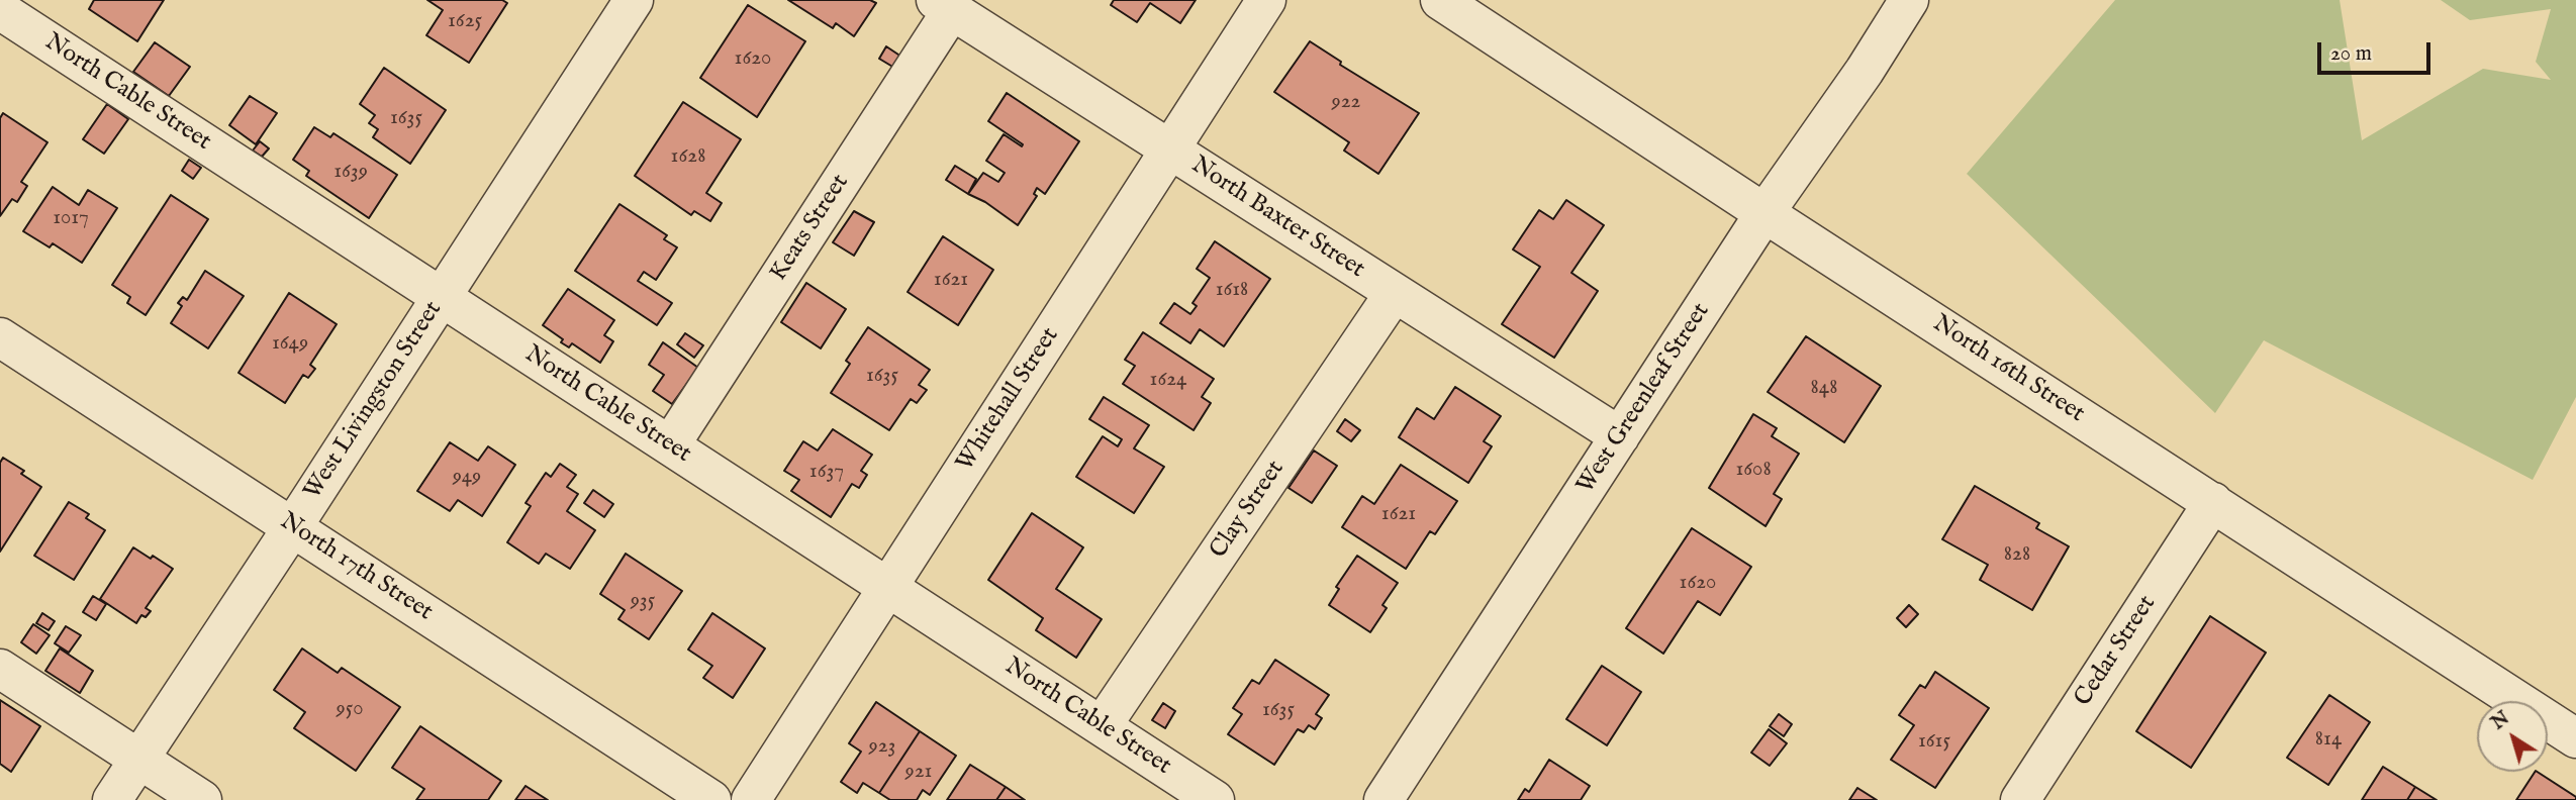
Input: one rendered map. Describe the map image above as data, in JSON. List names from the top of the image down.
{
  "streets": {
    "street": [
      "North Cable Street",
      "North Baxter Street",
      "Keats Street",
      "North 16th Street",
      "West Greenleaf Street",
      "Whitehall Street",
      "West Livingston Street",
      "Clay Street",
      "North 17th Street",
      "Cedar Street"
    ]
  },
  "crossings": [
    ["North Cable Street", "Keats Street"],
    ["North Cable Street", "Whitehall Street"],
    ["North Cable Street", "West Livingston Street"],
    ["North Cable Street", "Clay Street"],
    ["North Baxter Street", "Keats Street"],
    ["North Baxter Street", "West Greenleaf Street"],
    ["North Baxter Street", "Whitehall Street"],
    ["North Baxter Street", "Clay Street"],
    ["North 16th Street", "West Greenleaf Street"],
    ["North 16th Street", "Cedar Street"],
    ["West Livingston Street", "North 17th Street"]
  ],
  "house_numbers": [
    "1625",
    "1620",
    "922",
    "1635",
    "1628",
    "1639",
    "1017",
    "1621",
    "1618",
    "1649",
    "1635",
    "1624",
    "848",
    "1608",
    "1637",
    "949",
    "1621",
    "828",
    "1620",
    "935",
    "950",
    "1635",
    "814",
    "1615",
    "923",
    "921"
  ],
  "scale_bar": "20 m",
  "north": "top left"
}
